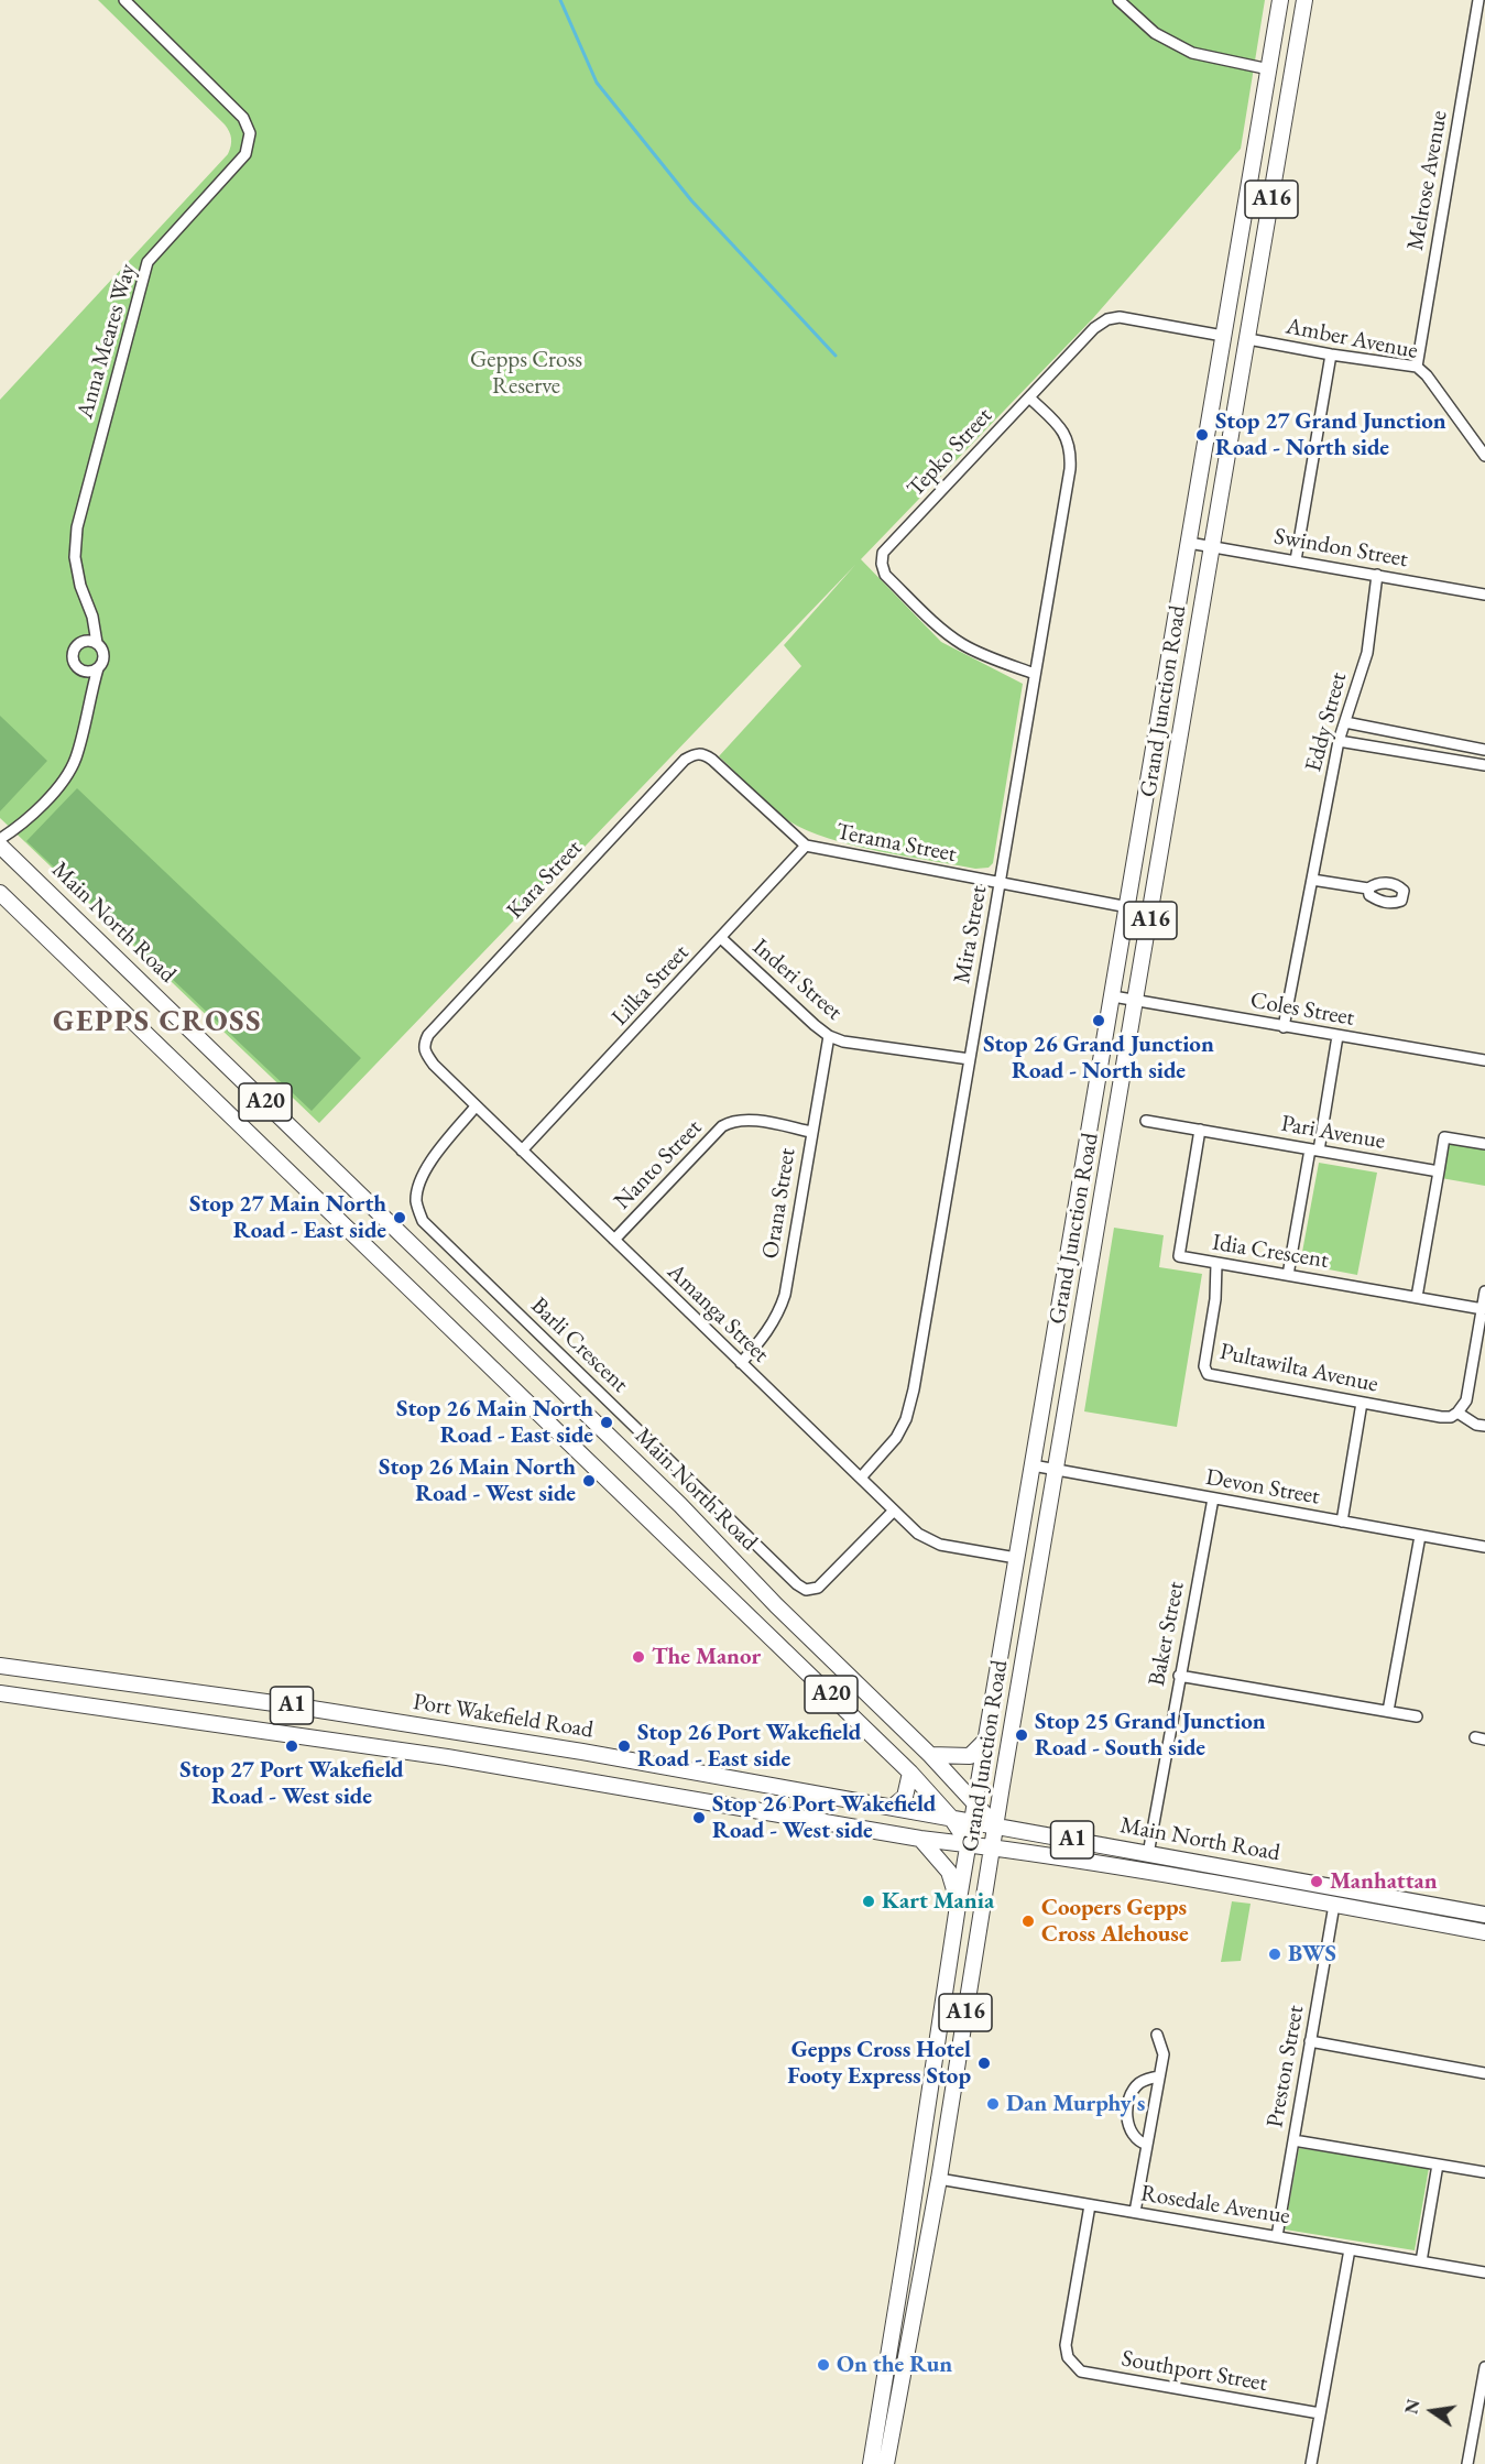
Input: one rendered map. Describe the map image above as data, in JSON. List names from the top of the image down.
{
  "streets": {
    "highway": [
      "A16",
      "Grand Junction Road",
      "Main North Road",
      "A20",
      "A1",
      "Port Wakefield Road"
    ],
    "street": [
      "Melrose Avenue",
      "Amber Avenue",
      "Anna Meares Way",
      "Tepko Street",
      "Swindon Street",
      "Eddy Street",
      "Terama Street",
      "Kara Street",
      "Mira Street",
      "Inderi Street",
      "Lilka Street",
      "Coles Street",
      "Pari Avenue",
      "Nanto Street",
      "Orana Street",
      "Idia Crescent",
      "Amanga Street",
      "Barli Crescent",
      "Pultawilta Avenue",
      "Devon Street",
      "Baker Street",
      "Preston Street",
      "Rosedale Avenue",
      "Southport Street"
    ]
  },
  "crossings": [
    ["Melrose Avenue", "Amber Avenue"],
    ["Amber Avenue", "Grand Junction Road"],
    ["Tepko Street", "Grand Junction Road"],
    ["Tepko Street", "Mira Street"],
    ["Swindon Street", "Grand Junction Road"],
    ["Swindon Street", "Eddy Street"],
    ["Grand Junction Road", "Terama Street"],
    ["Grand Junction Road", "Main North Road"],
    ["Grand Junction Road", "Coles Street"],
    ["Grand Junction Road", "A20"],
    ["Grand Junction Road", "Amanga Street"],
    ["Grand Junction Road", "Devon Street"],
    ["Grand Junction Road", "A1"],
    ["Grand Junction Road", "Port Wakefield Road"],
    ["Grand Junction Road", "Rosedale Avenue"],
    ["Eddy Street", "Coles Street"],
    ["Terama Street", "Kara Street"],
    ["Terama Street", "Mira Street"],
    ["Terama Street", "Lilka Street"],
    ["Kara Street", "Amanga Street"],
    ["Main North Road", "Baker Street"],
    ["Main North Road", "A1"],
    ["Main North Road", "Port Wakefield Road"],
    ["Main North Road", "Preston Street"],
    ["Mira Street", "Inderi Street"],
    ["Mira Street", "Amanga Street"],
    ["Inderi Street", "Lilka Street"],
    ["Inderi Street", "Orana Street"],
    ["Lilka Street", "Amanga Street"],
    ["A20", "A1"],
    ["A20", "Port Wakefield Road"],
    ["Pari Avenue", "Idia Crescent"],
    ["Nanto Street", "Orana Street"],
    ["Nanto Street", "Amanga Street"],
    ["Orana Street", "Amanga Street"],
    ["Idia Crescent", "Pultawilta Avenue"],
    ["Amanga Street", "Barli Crescent"],
    ["Devon Street", "Baker Street"],
    ["Preston Street", "Rosedale Avenue"],
    ["Rosedale Avenue", "Southport Street"]
  ],
  "districts": ["GEPPS CROSS"],
  "parks": ["Gepps Cross Reserve"],
  "places": [
    "Stop 27 Grand Junction Road - North side",
    "Stop 26 Grand Junction Road - North side",
    "Stop 27 Main North Road - East side",
    "Stop 26 Main North Road - East side",
    "Stop 26 Main North Road - West side",
    "The Manor",
    "Stop 25 Grand Junction Road - South side",
    "Stop 27 Port Wakefield Road - West side",
    "Stop 26 Port Wakefield Road - East side",
    "Stop 26 Port Wakefield Road - West side",
    "Manhattan",
    "Kart Mania",
    "Coopers Gepps Cross Alehouse",
    "BWS",
    "Gepps Cross Hotel Footy Express Stop",
    "Dan Murphy's",
    "On the Run"
  ],
  "north": "left"
}
